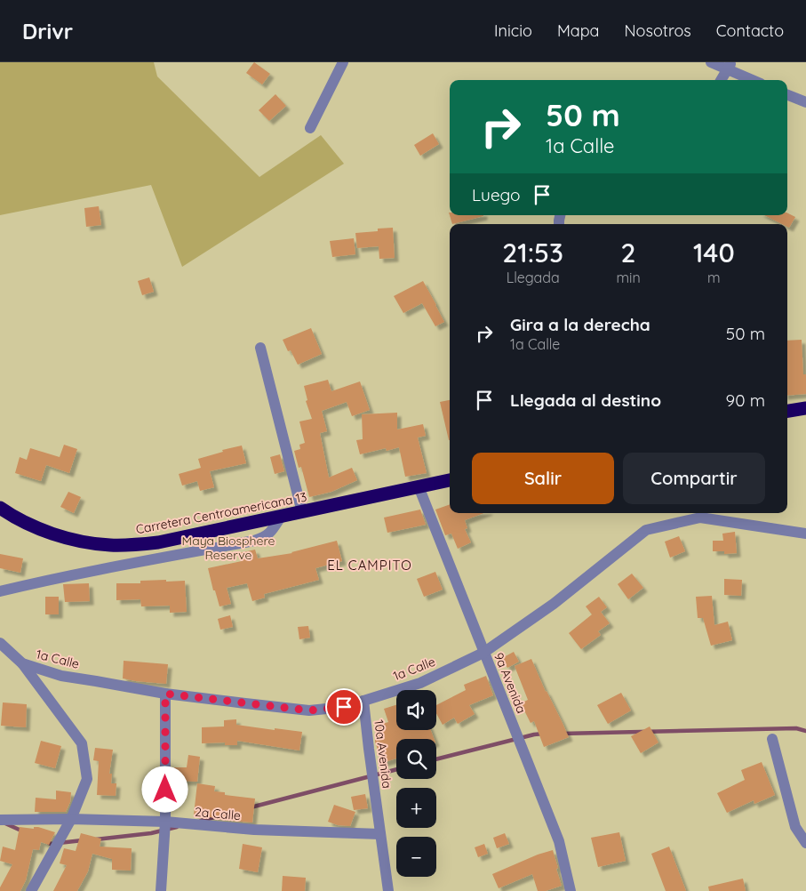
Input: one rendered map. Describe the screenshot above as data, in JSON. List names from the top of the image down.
{
  "streets": {
    "highway": ["Carretera Centroamericana 13"],
    "street": [
      "1a Calle",
      "9a Avenida",
      "10a Avenida",
      "2a Calle"
    ]
  },
  "crossings": [
    ["Carretera Centroamericana 13", "9a Avenida"],
    ["1a Calle", "9a Avenida"],
    ["1a Calle", "10a Avenida"],
    ["10a Avenida", "2a Calle"]
  ],
  "districts": ["EL CAMPITO"],
  "parks": ["Maya Biosphere Reserve"],
  "page": {
    "header": "Drivr",
    "nav": [
      "Inicio",
      "Mapa",
      "Nosotros",
      "Contacto"
    ],
    "turn": ["50 m", "1a Calle"],
    "then": "Luego",
    "eta": [
      "21:53",
      "Llegada",
      "2",
      "min",
      "140",
      "m"
    ],
    "list": [
      {
        "name": "Gira a la derecha",
        "note": "1a Calle",
        "value": "50 m"
      },
      {
        "name": "Llegada al destino",
        "value": "90 m"
      }
    ],
    "buttons": ["Salir", "Compartir"],
    "map_buttons": ["+", "−"]
  }
}
